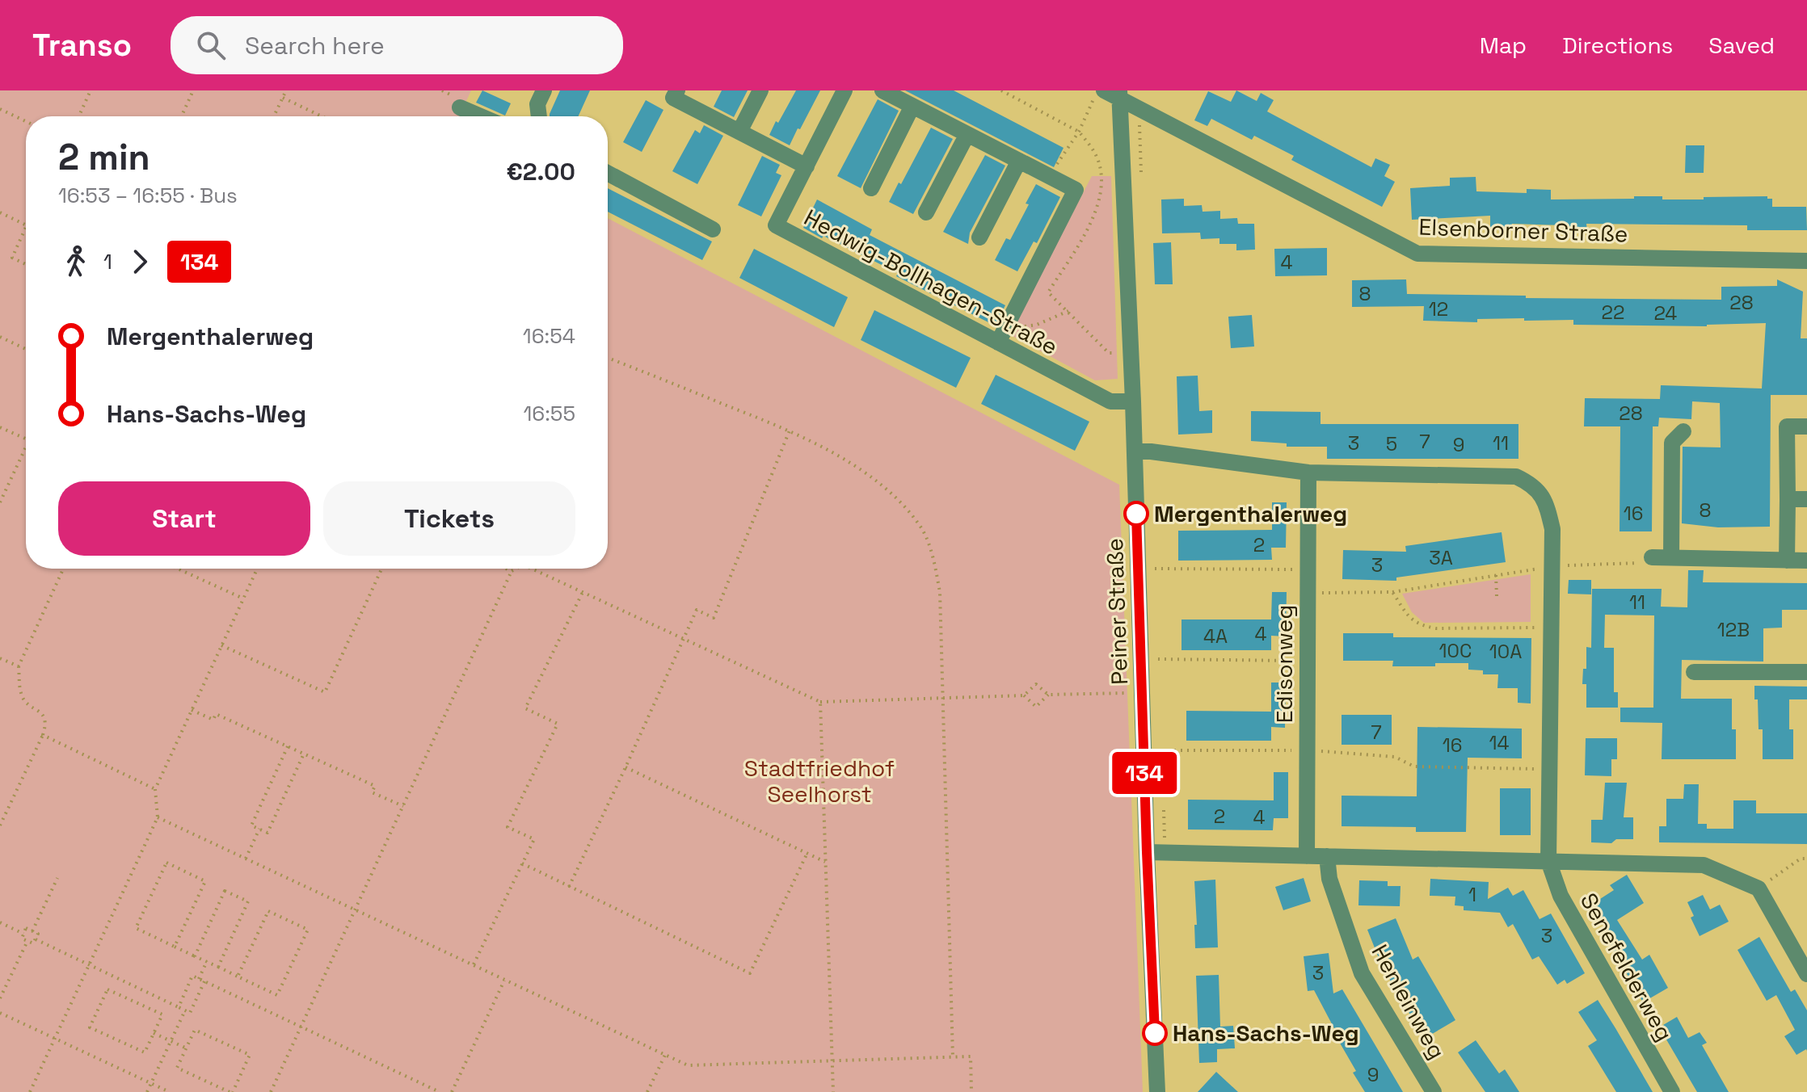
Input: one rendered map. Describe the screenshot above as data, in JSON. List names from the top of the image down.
{
  "streets": {
    "street": [
      "Elsenborner Straße",
      "Hedwig-Bollhagen-Straße",
      "Peiner Straße",
      "Edisonweg",
      "Senefelderweg",
      "Henleinweg"
    ]
  },
  "crossings": [
    ["Elsenborner Straße", "Peiner Straße"],
    ["Hedwig-Bollhagen-Straße", "Peiner Straße"]
  ],
  "parks": ["Stadtfriedhof Seelhorst"],
  "places": ["Mergenthalerweg", "Hans-Sachs-Weg"],
  "lines": ["bus line 134"],
  "house_numbers": [
    "4",
    "8",
    "28",
    "12",
    "22",
    "24",
    "28",
    "7",
    "3",
    "11",
    "5",
    "9",
    "8",
    "16",
    "2",
    "3A",
    "3",
    "11",
    "12B",
    "4",
    "4A",
    "10C",
    "10A",
    "7",
    "14",
    "16",
    "2",
    "4",
    "1",
    "3",
    "3",
    "9"
  ],
  "page": {
    "header": "Transo",
    "search": "Search here",
    "nav": ["Map", "Directions", "Saved"],
    "on_map": "134",
    "heading": ["2 min", "16:53 – 16:55 · Bus", "€2.00"],
    "legs": ["1", "134"],
    "list": [
      {
        "name": "Mergenthalerweg",
        "value": "16:54"
      },
      {
        "name": "Hans-Sachs-Weg",
        "value": "16:55"
      }
    ],
    "buttons": ["Start", "Tickets"]
  }
}
